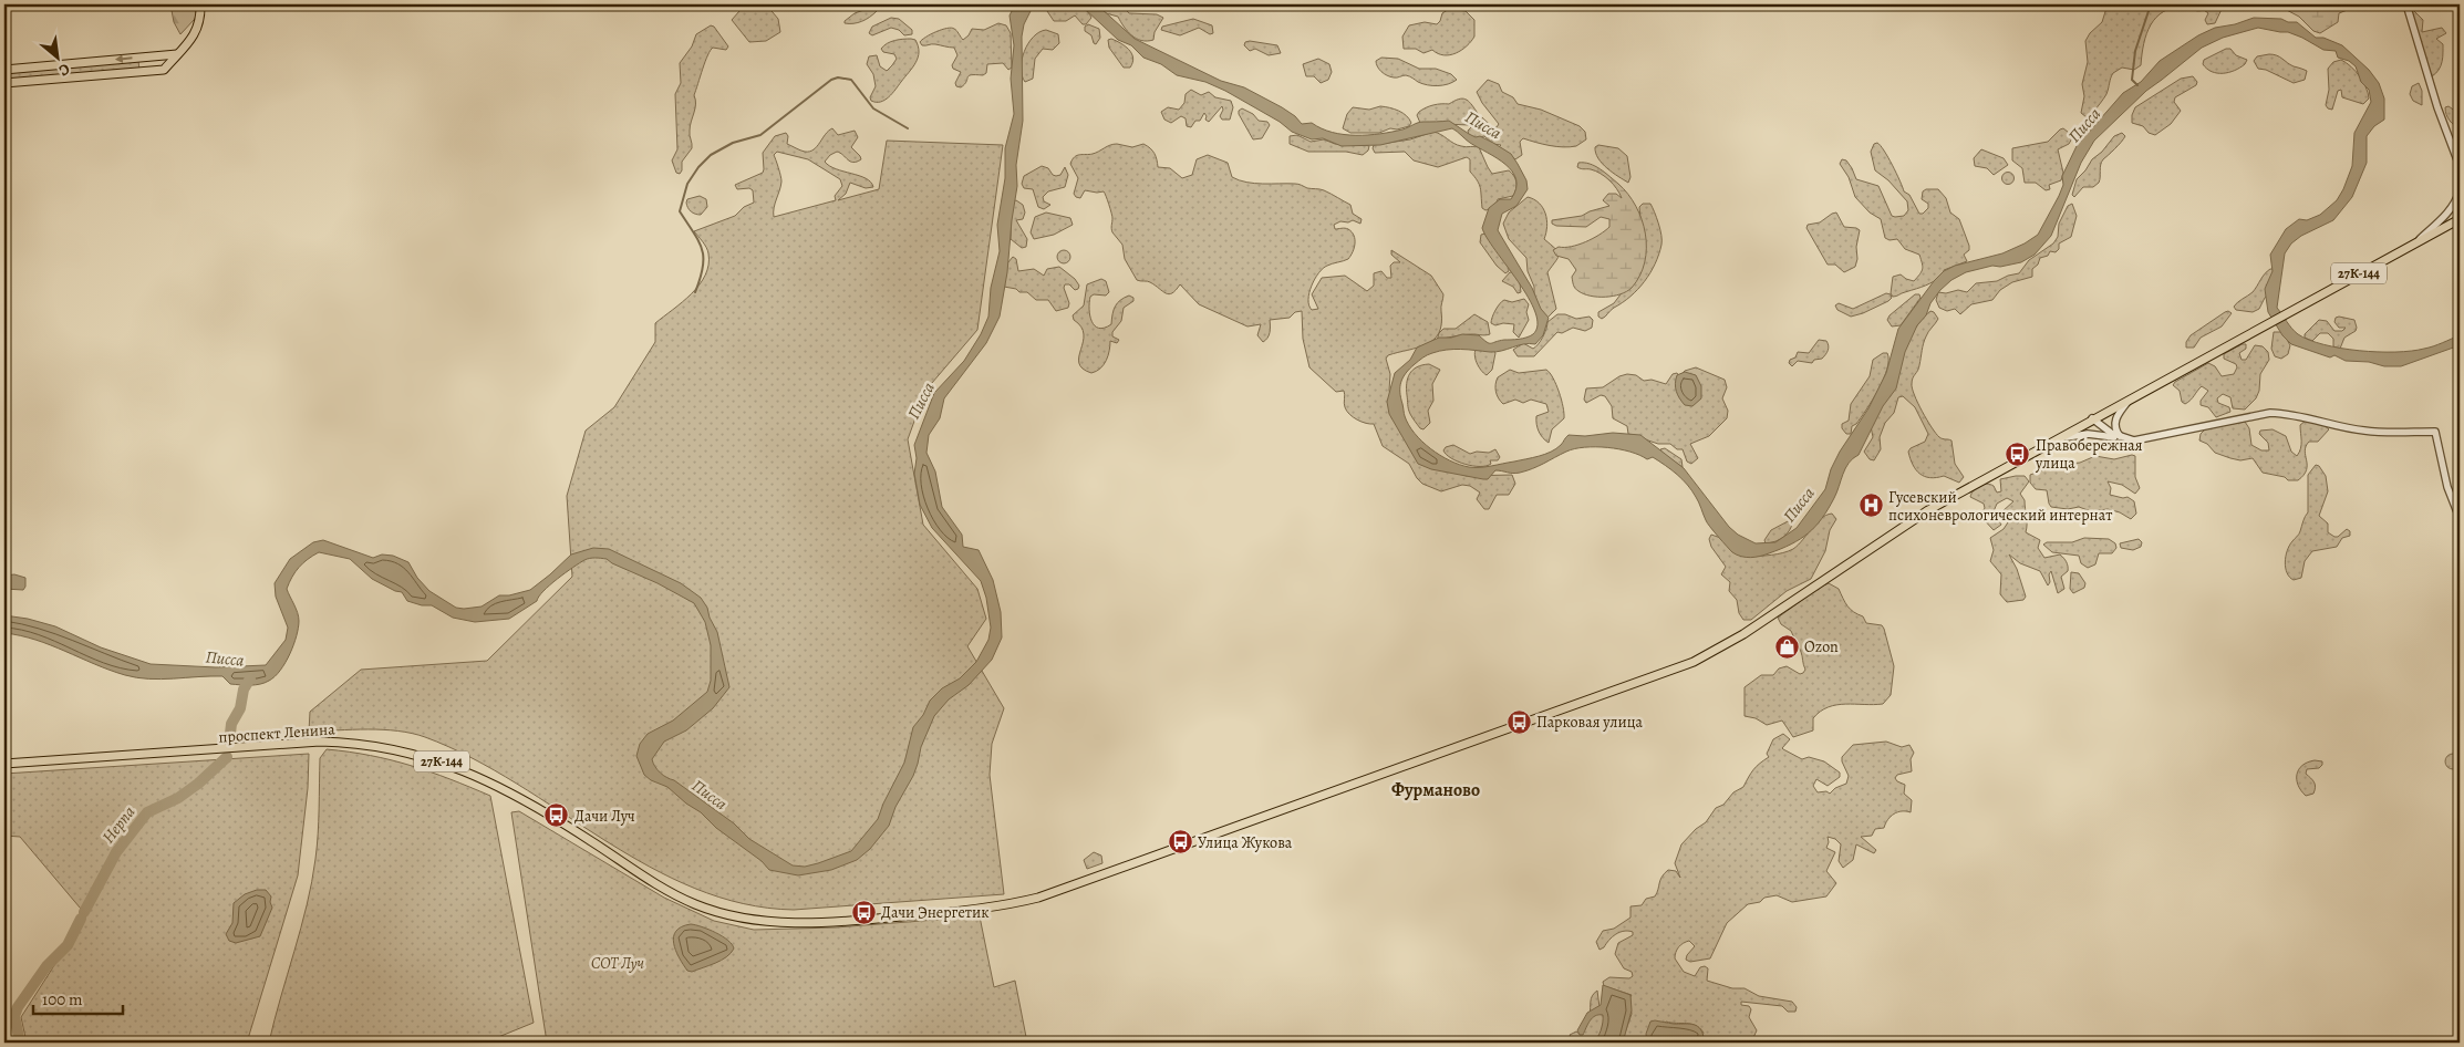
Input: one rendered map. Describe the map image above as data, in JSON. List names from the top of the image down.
{
  "streets": {
    "main road": ["27К-144", "проспект Ленина"]
  },
  "crossings": [
    ["27К-144", "проспект Ленина"]
  ],
  "districts": ["Фурманово"],
  "water": ["Писса", "Нерпа"],
  "parks": ["СОТ Луч"],
  "places": {
    "bus stop": [
      "Правобережная улица",
      "Парковая улица",
      "Дачи Луч",
      "Улица Жукова",
      "Дачи Энергетик"
    ],
    "hospital": ["Гусевский психоневрологический интернат"],
    "shop": ["Ozon"]
  },
  "scale_bar": "100 m",
  "north": "bottom right"
}
